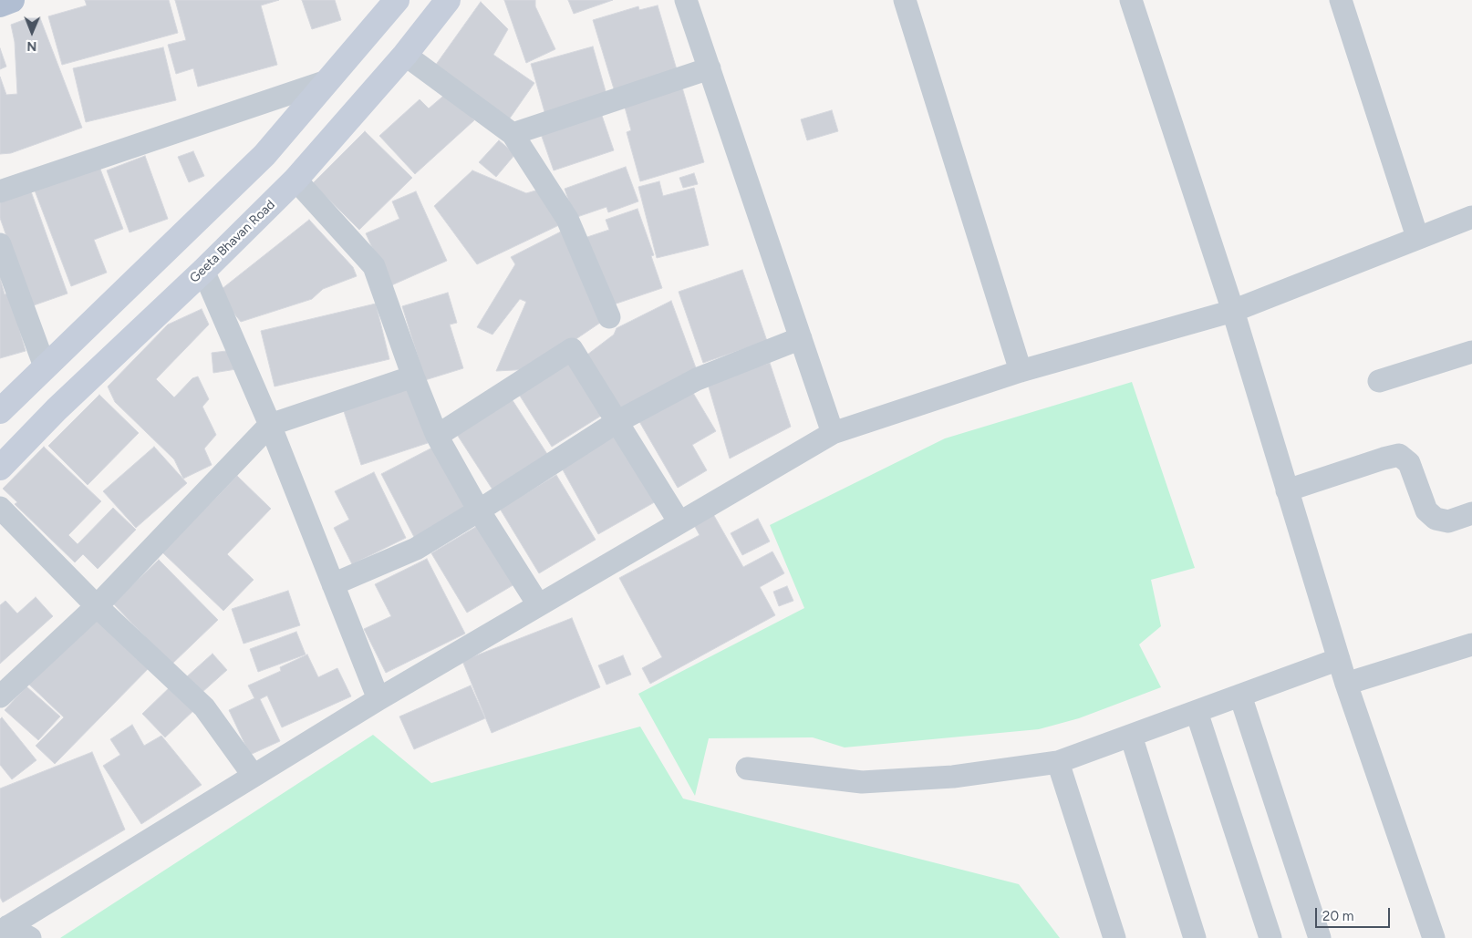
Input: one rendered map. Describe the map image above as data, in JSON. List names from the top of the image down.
{
  "streets": {
    "main road": ["Geeta Bhavan Road"]
  },
  "scale_bar": "20 m",
  "north": "bottom"
}
